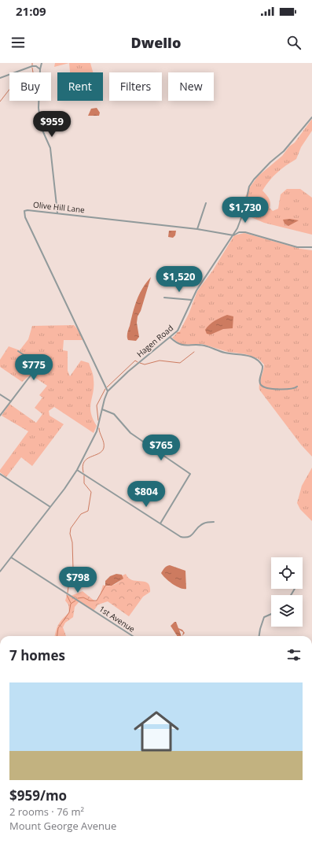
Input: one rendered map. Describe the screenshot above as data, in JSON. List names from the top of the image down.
{
  "streets": {
    "street": ["Olive Hill Lane", "Hagen Road", "1st Avenue"]
  },
  "crossings": [
    ["Olive Hill Lane", "Hagen Road"],
    ["Hagen Road", "1st Avenue"]
  ],
  "page": {
    "status": "21:09",
    "header": "Dwello",
    "chip": [
      "Buy",
      "Rent",
      "Filters",
      "New"
    ],
    "price": [
      "$959",
      "$1,730",
      "$1,520",
      "$775",
      "$765",
      "$804",
      "$798"
    ],
    "heading": "7 homes",
    "list": [
      {
        "name": "$959/mo",
        "note": "2 rooms · 76 m² · Mount George Avenue"
      }
    ]
  }
}
